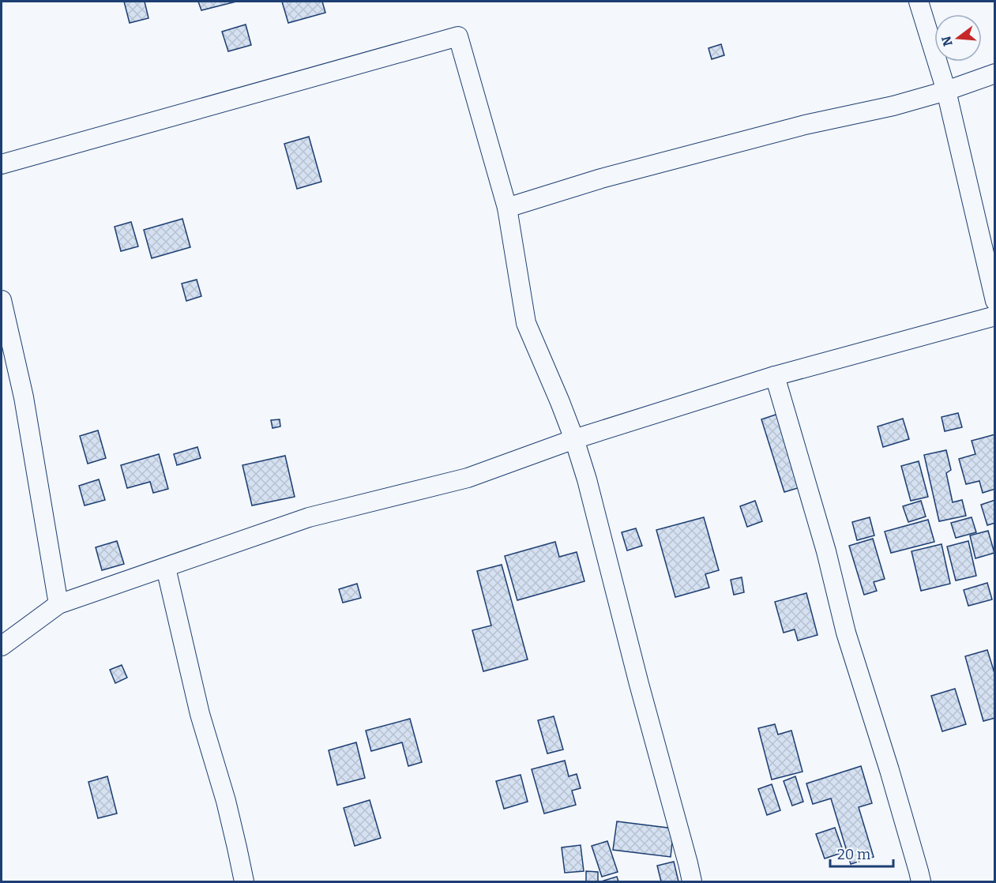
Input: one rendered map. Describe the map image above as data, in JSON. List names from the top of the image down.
{
  "scale_bar": "20 m",
  "north": "left"
}
